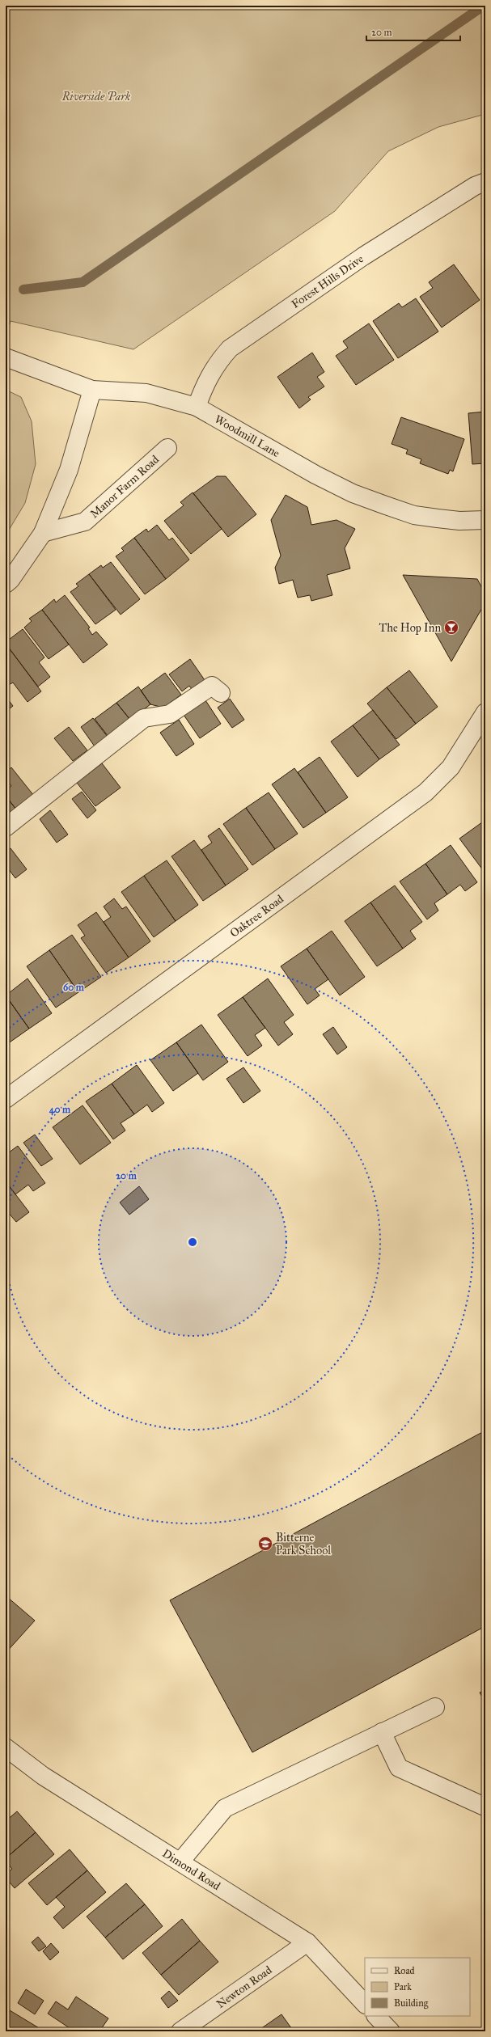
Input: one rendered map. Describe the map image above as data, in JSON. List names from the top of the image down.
{
  "streets": {
    "street": [
      "Forest Hills Drive",
      "Woodmill Lane",
      "Manor Farm Road",
      "Oaktree Road",
      "Dimond Road",
      "Newton Road"
    ]
  },
  "crossings": [
    ["Forest Hills Drive", "Woodmill Lane"],
    ["Dimond Road", "Newton Road"]
  ],
  "parks": ["Riverside Park"],
  "places": {
    "bar": ["The Hop Inn"],
    "school or university": ["Bitterne Park School"]
  },
  "legend": ["Road", "Park", "Building"],
  "scale_bar": "20 m",
  "rings": ["60 m", "40 m", "20 m"]
}
